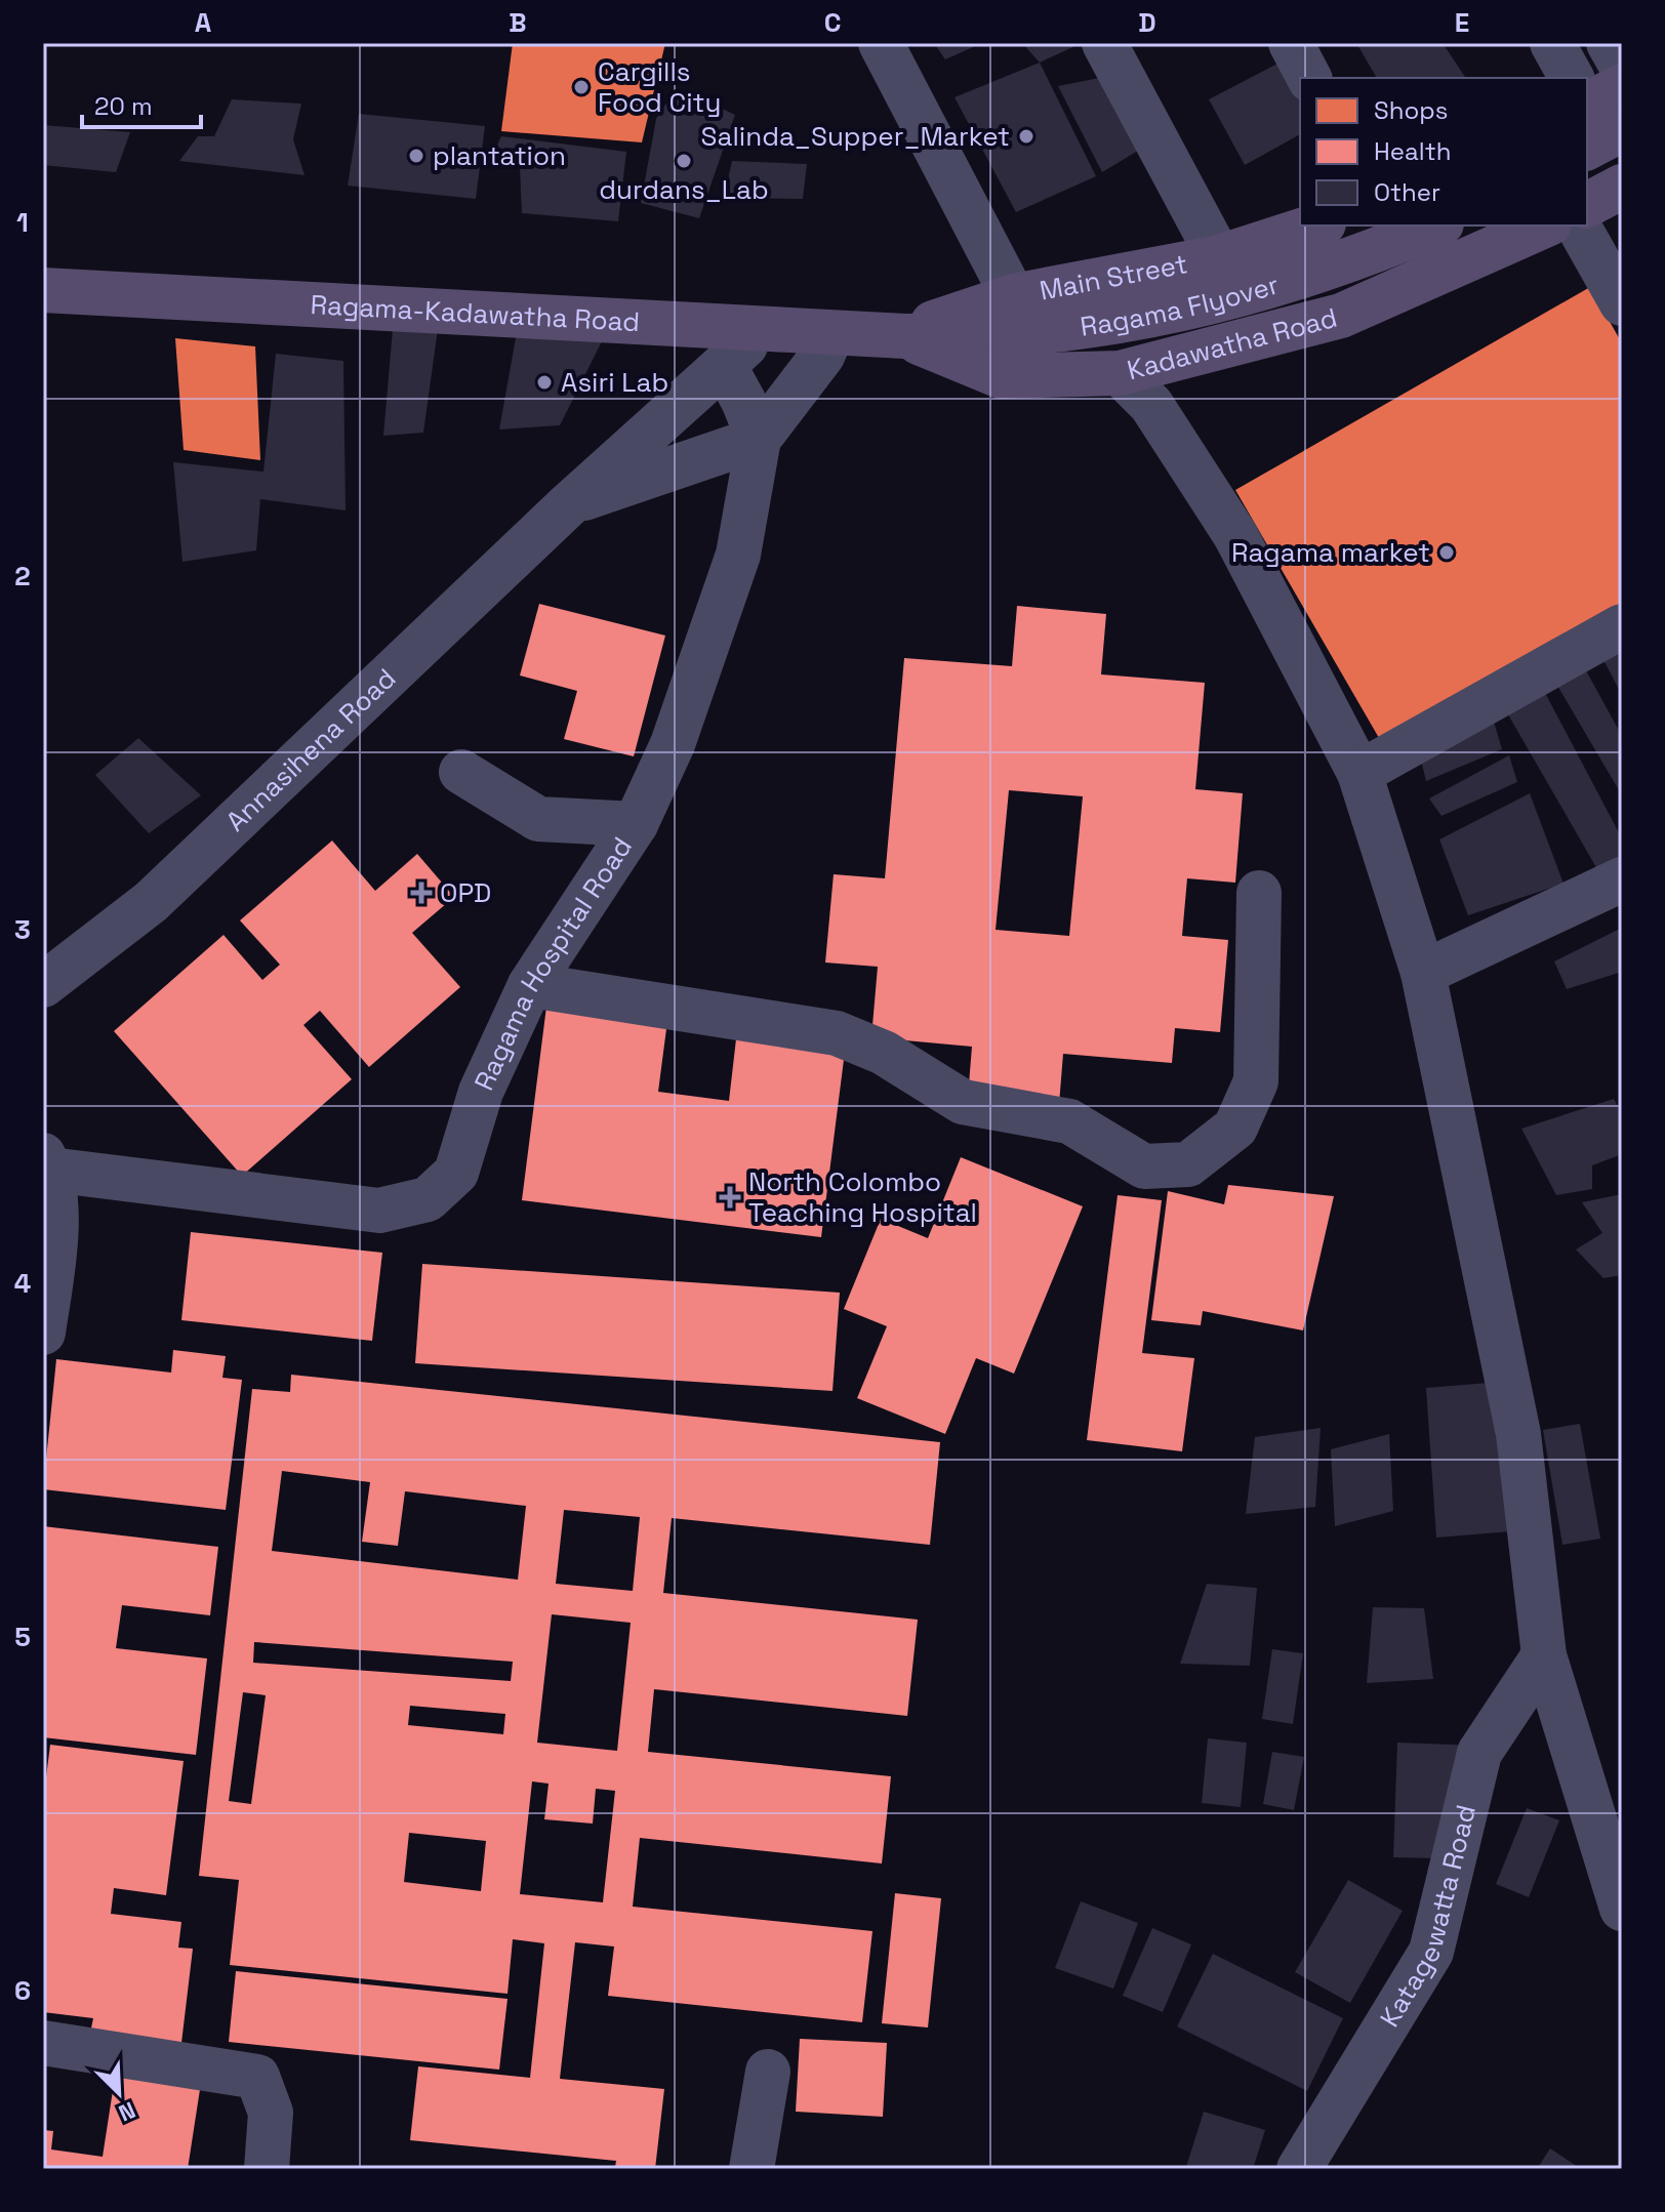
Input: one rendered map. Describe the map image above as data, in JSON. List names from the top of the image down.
{
  "streets": {
    "main road": [
      "Main Street",
      "Ragama Flyover",
      "Ragama-Kadawatha Road",
      "Kadawatha Road"
    ],
    "street": ["Annasihena Road", "Ragama Hospital Road", "Katagewatta Road"]
  },
  "crossings": [
    ["Main Street", "Ragama Flyover"],
    ["Main Street", "Ragama-Kadawatha Road"],
    ["Main Street", "Kadawatha Road"],
    ["Ragama Flyover", "Ragama-Kadawatha Road"],
    ["Ragama Flyover", "Kadawatha Road"],
    ["Ragama-Kadawatha Road", "Kadawatha Road"],
    ["Ragama-Kadawatha Road", "Annasihena Road"],
    ["Annasihena Road", "Ragama Hospital Road"]
  ],
  "places": {
    "other": [
      "Cargills Food City",
      "Salinda_Supper_Market",
      "plantation",
      "durdans_Lab",
      "Asiri Lab",
      "Ragama market"
    ],
    "health": ["OPD", "North Colombo Teaching Hospital"]
  },
  "legend": ["Shops", "Health", "Other"],
  "scale_bar": "20 m",
  "north": "bottom right",
  "grid": {
    "columns": [
      "A",
      "B",
      "C",
      "D",
      "E"
    ],
    "rows": [
      "1",
      "2",
      "3",
      "4",
      "5",
      "6"
    ]
  }
}
